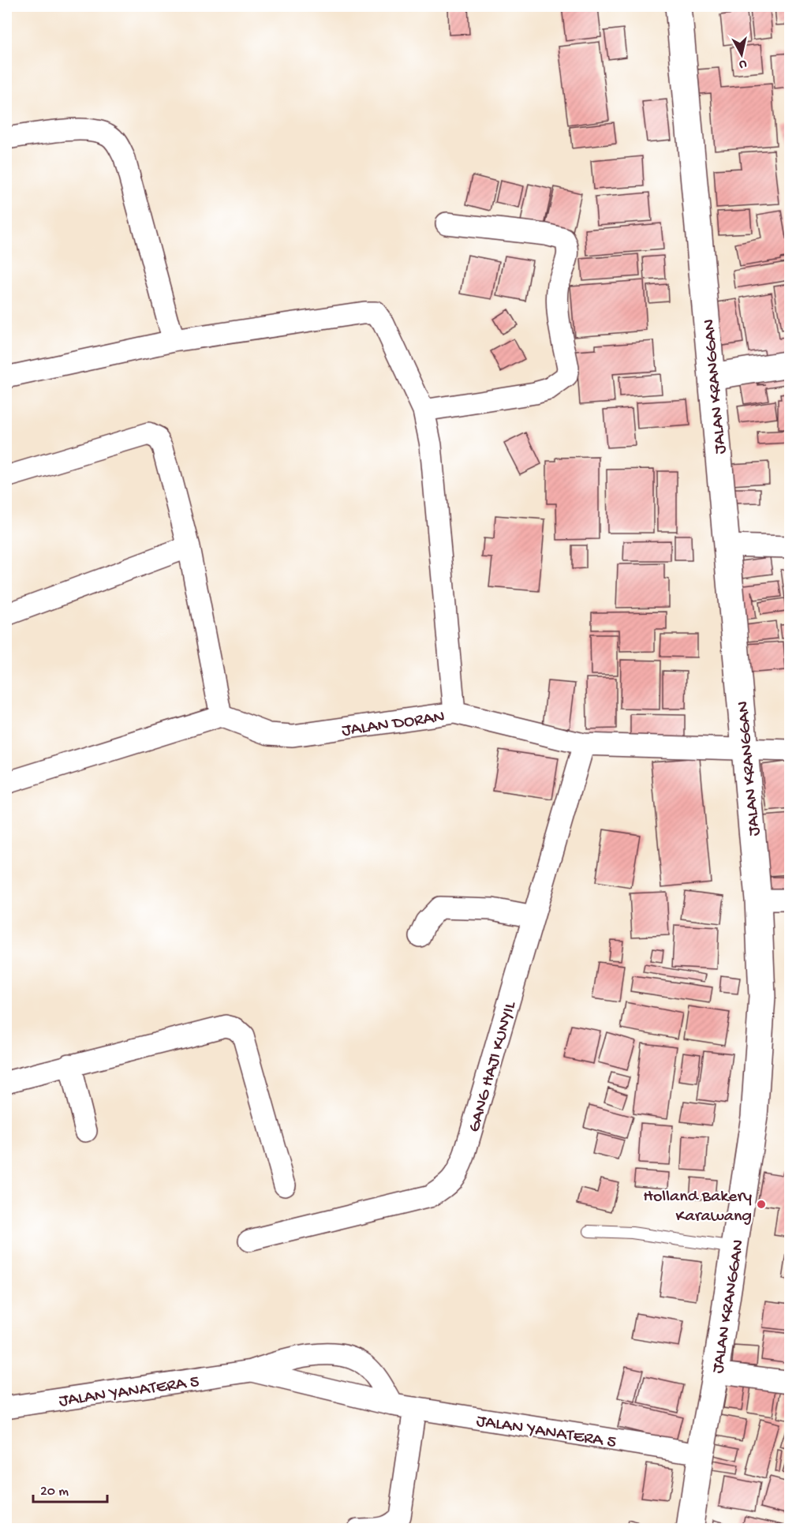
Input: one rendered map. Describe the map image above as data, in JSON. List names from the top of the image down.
{
  "streets": {
    "main road": ["JALAN KRANGGAN"],
    "street": ["JALAN DORAN", "GANG HAJI KUNYIL", "JALAN YANATERA 5"]
  },
  "crossings": [
    ["JALAN KRANGGAN", "JALAN DORAN"],
    ["JALAN KRANGGAN", "JALAN YANATERA 5"],
    ["JALAN DORAN", "GANG HAJI KUNYIL"]
  ],
  "places": ["Holland Bakery Karawang"],
  "scale_bar": "20 m",
  "north": "bottom"
}
